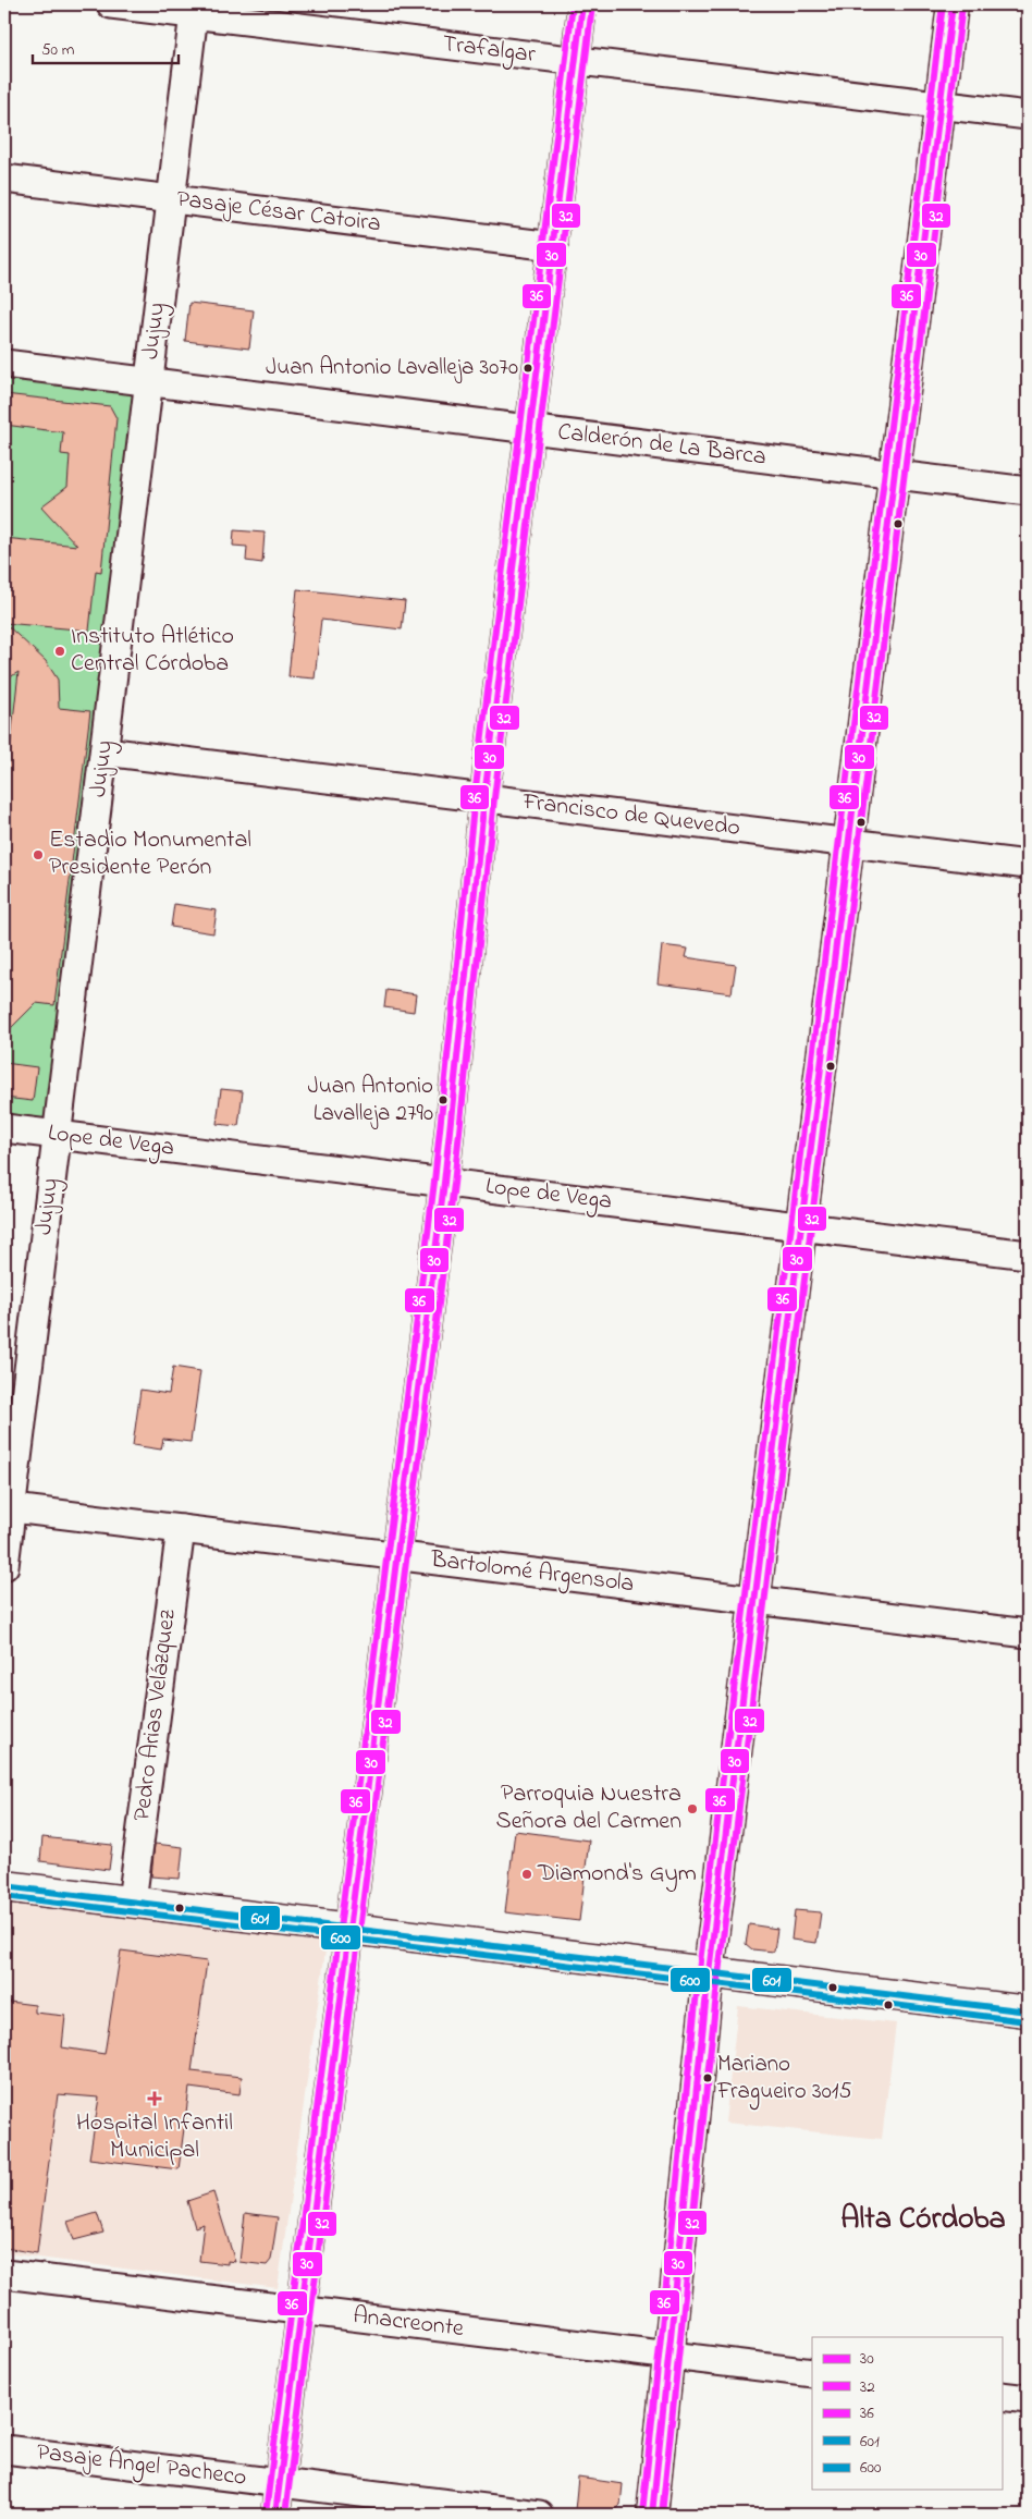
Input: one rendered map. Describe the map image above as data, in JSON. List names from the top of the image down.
{
  "streets": {
    "street": [
      "Trafalgar",
      "Pasaje César Catoira",
      "Jujuy",
      "Calderón de La Barca",
      "Francisco de Quevedo",
      "Lope de Vega",
      "Bartolomé Argensola",
      "Pedro Arias Velázquez",
      "Anacreonte",
      "Pasaje Ángel Pacheco"
    ]
  },
  "crossings": [
    ["Trafalgar", "Jujuy"],
    ["Pasaje César Catoira", "Jujuy"],
    ["Jujuy", "Calderón de La Barca"],
    ["Jujuy", "Francisco de Quevedo"],
    ["Jujuy", "Lope de Vega"],
    ["Jujuy", "Bartolomé Argensola"],
    ["Bartolomé Argensola", "Pedro Arias Velázquez"]
  ],
  "districts": ["Alta Córdoba"],
  "places": {
    "other": [
      "Juan Antonio Lavalleja 3070",
      "Instituto Atlético Central Córdoba",
      "Estadio Monumental Presidente Perón",
      "Juan Antonio Lavalleja 2790",
      "Parroquia Nuestra Señora del Carmen",
      "Diamond's Gym",
      "Mariano Fragueiro 3015"
    ],
    "health": ["Hospital Infantil Municipal"]
  },
  "lines": [
    "transit line 30",
    "transit line 36",
    "transit line 32",
    "transit line 601",
    "transit line 600"
  ],
  "legend": [
    "30",
    "32",
    "36",
    "601",
    "600"
  ],
  "scale_bar": "50 m"
}
